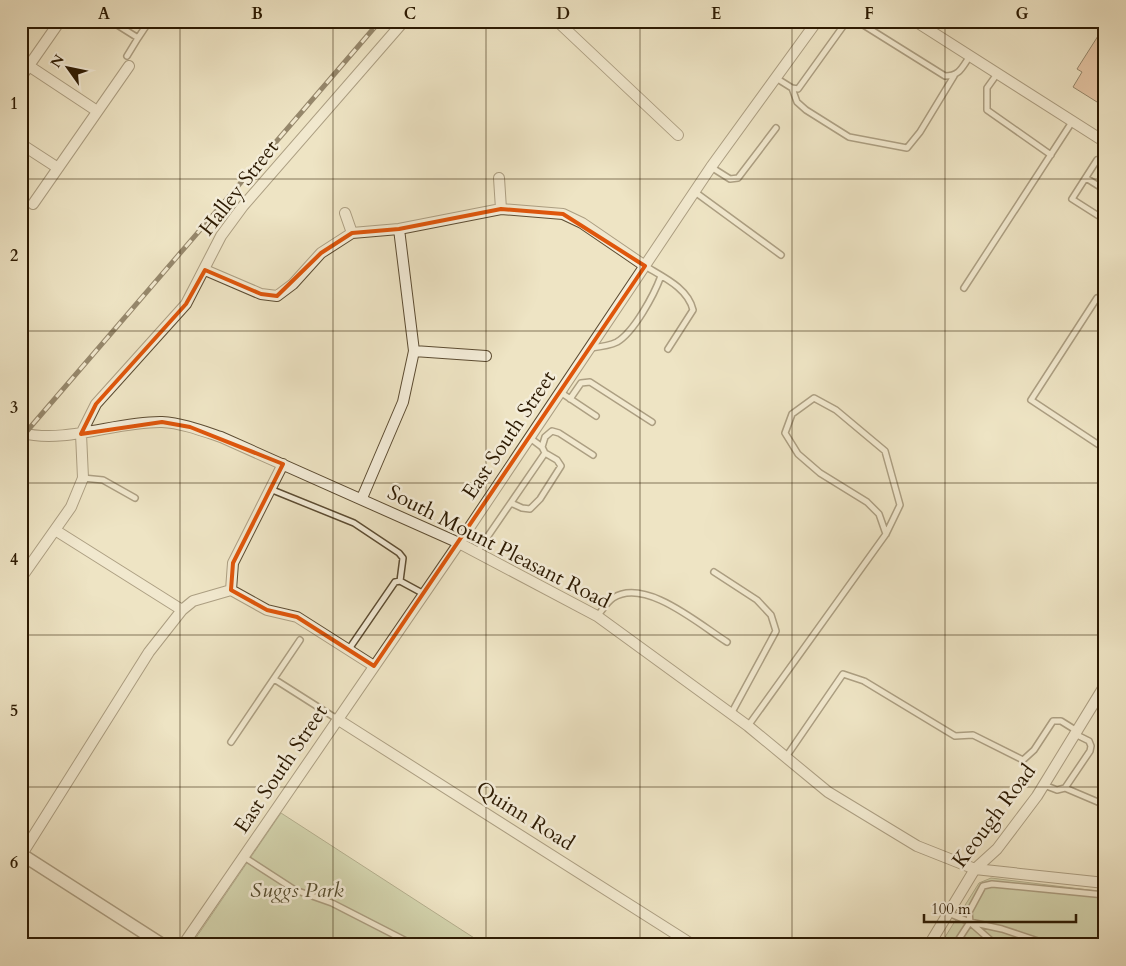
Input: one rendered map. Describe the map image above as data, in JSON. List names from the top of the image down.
{
  "streets": {
    "street": [
      "Halley Street",
      "East South Street",
      "South Mount Pleasant Road",
      "Quinn Road",
      "Keough Road"
    ]
  },
  "crossings": [
    ["Halley Street", "South Mount Pleasant Road"],
    ["East South Street", "South Mount Pleasant Road"],
    ["East South Street", "Quinn Road"],
    ["South Mount Pleasant Road", "Keough Road"]
  ],
  "parks": ["Suggs Park"],
  "scale_bar": "100 m",
  "north": "top left",
  "grid": {
    "columns": [
      "A",
      "B",
      "C",
      "D",
      "E",
      "F",
      "G"
    ],
    "rows": [
      "1",
      "2",
      "3",
      "4",
      "5",
      "6"
    ]
  }
}
